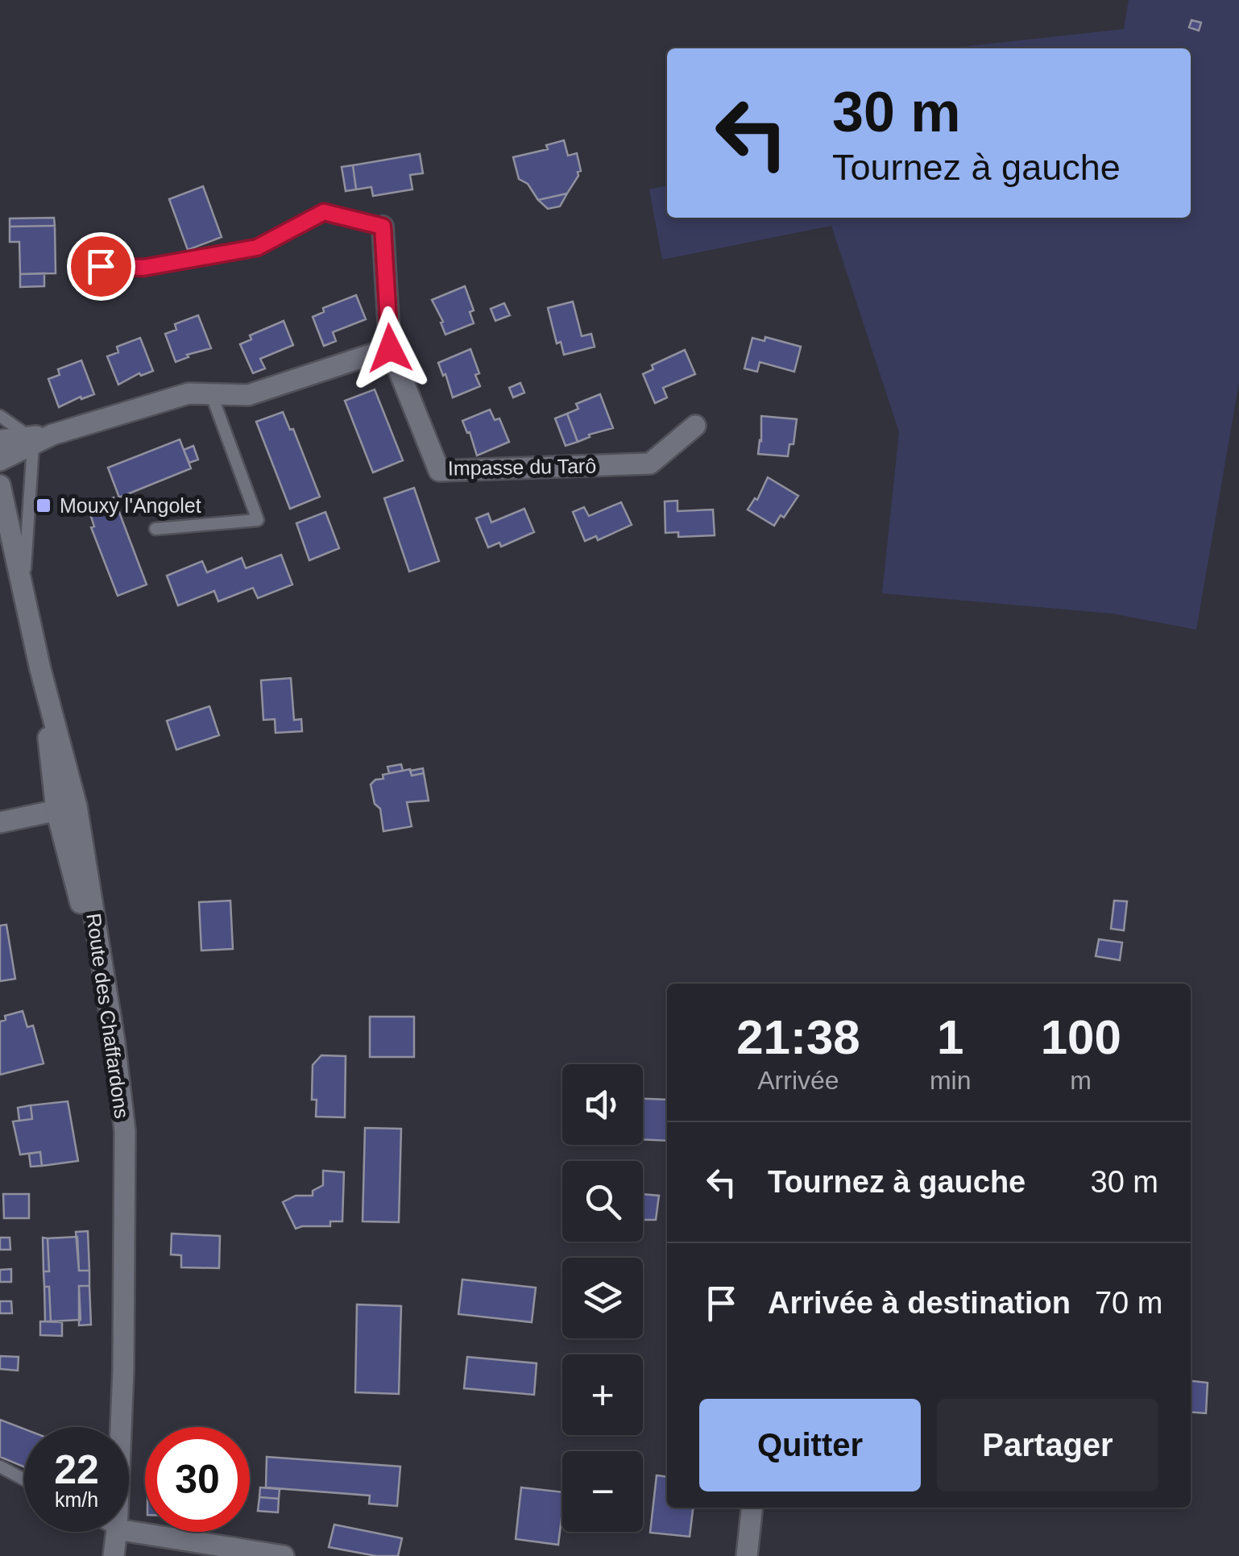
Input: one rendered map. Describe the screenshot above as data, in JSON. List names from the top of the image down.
{
  "streets": {
    "street": ["Impasse du Tarô", "Route des Chaffardons"]
  },
  "places": {
    "transit": ["Mouxy l'Angolet"]
  },
  "page": {
    "turn": ["30 m", "Tournez à gauche"],
    "eta": [
      "21:38",
      "Arrivée",
      "1",
      "min",
      "100",
      "m"
    ],
    "map_buttons": ["+", "−"],
    "list": [
      {
        "name": "Tournez à gauche",
        "value": "30 m"
      },
      {
        "name": "Arrivée à destination",
        "value": "70 m"
      }
    ],
    "buttons": ["Quitter", "Partager"],
    "speed": "22 km/h",
    "limit": "30"
  }
}
